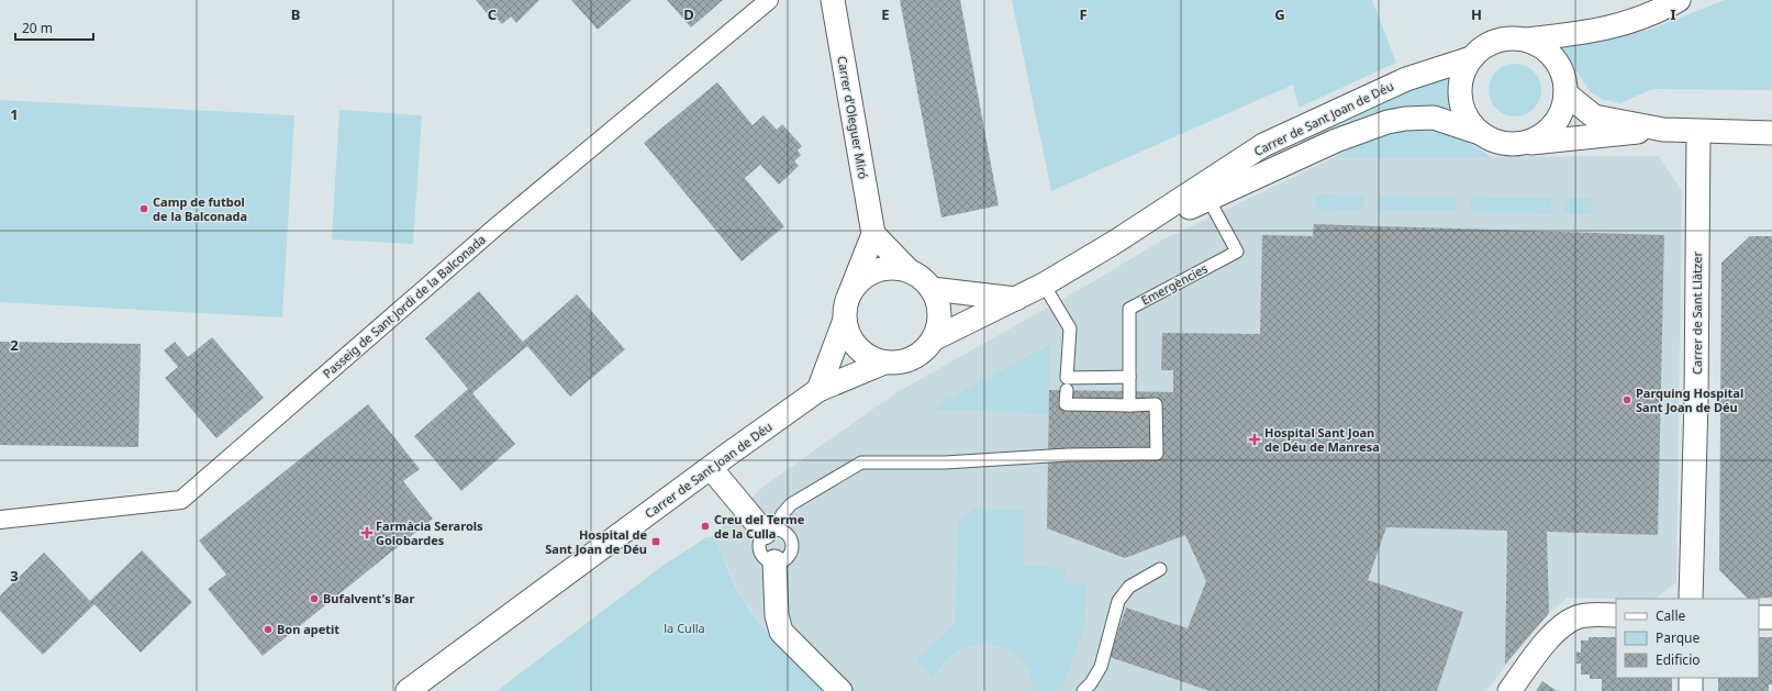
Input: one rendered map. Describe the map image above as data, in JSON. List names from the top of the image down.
{
  "streets": {
    "street": [
      "Carrer d'Oleguer Miró",
      "Carrer de Sant Joan de Déu",
      "Passeig de Sant Jordi de la Balconada",
      "Carrer de Sant Llàtzer"
    ],
    "lane": ["Emergències"]
  },
  "crossings": [
    ["Carrer de Sant Joan de Déu", "Emergències"]
  ],
  "parks": ["la Culla"],
  "places": {
    "other": [
      "Camp de futbol de la Balconada",
      "Parquing Hospital Sant Joan de Déu",
      "Creu del Terme de la Culla",
      "Bufalvent's Bar",
      "Bon apetit"
    ],
    "health": ["Hospital Sant Joan de Déu de Manresa", "Farmàcia Serarols Golobardes"],
    "transit": ["Hospital de Sant Joan de Déu"]
  },
  "legend": ["Calle", "Parque", "Edificio"],
  "scale_bar": "20 m",
  "grid": {
    "columns": [
      "B",
      "C",
      "D",
      "E",
      "F",
      "G",
      "H",
      "I"
    ],
    "rows": ["1", "2", "3"]
  }
}
